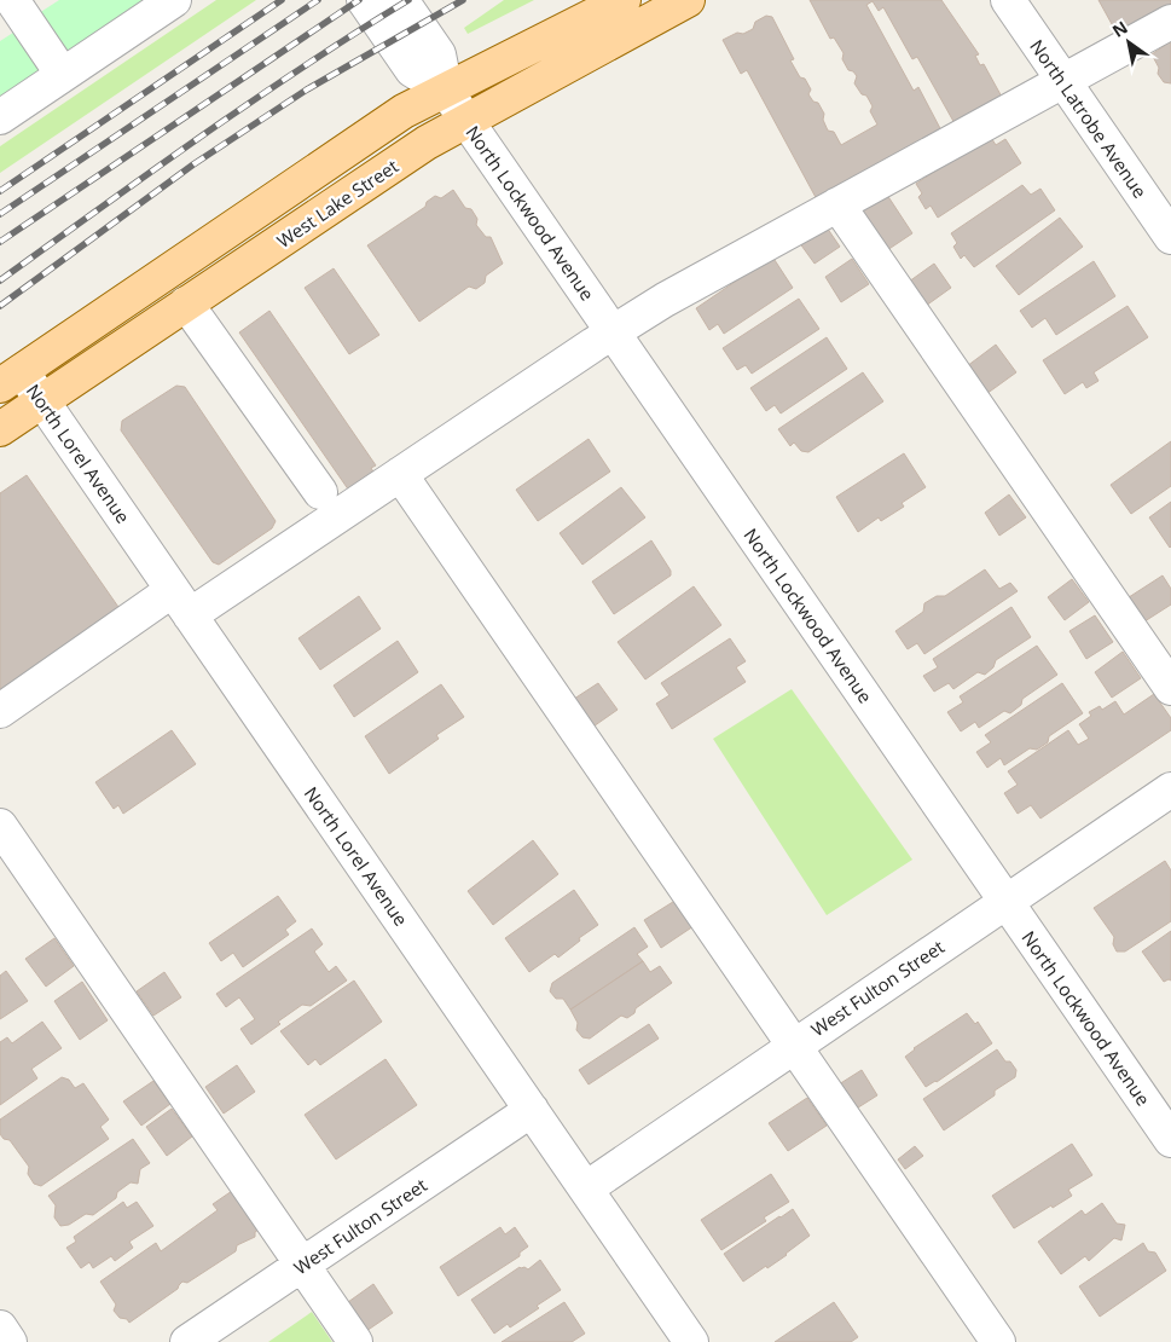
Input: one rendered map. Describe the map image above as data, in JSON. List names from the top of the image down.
{
  "streets": {
    "main road": ["West Lake Street"],
    "street": [
      "North Latrobe Avenue",
      "North Lockwood Avenue",
      "North Lorel Avenue",
      "West Fulton Street"
    ]
  },
  "crossings": [
    ["West Lake Street", "North Lockwood Avenue"],
    ["West Lake Street", "North Lorel Avenue"],
    ["North Lockwood Avenue", "West Fulton Street"],
    ["North Lorel Avenue", "West Fulton Street"]
  ],
  "north": "top left"
}
